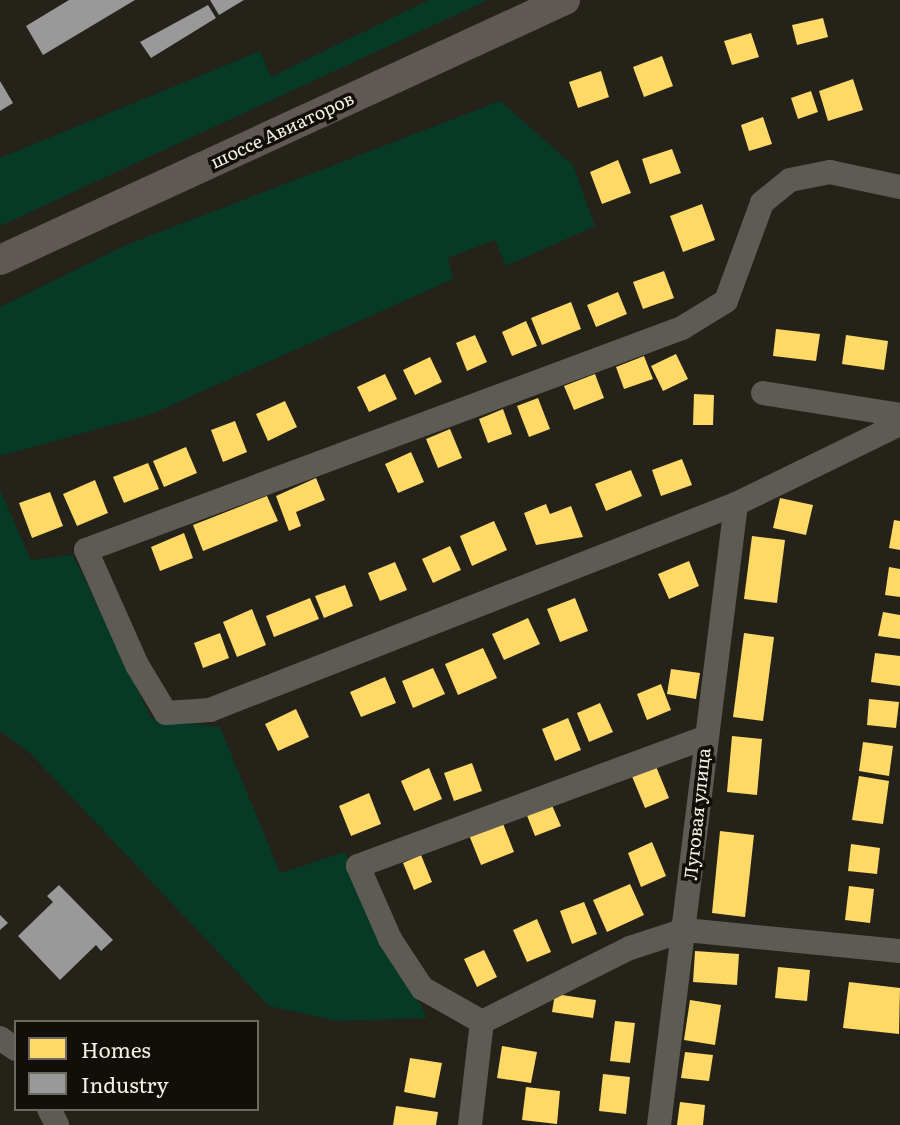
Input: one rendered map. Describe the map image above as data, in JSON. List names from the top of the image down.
{
  "streets": {
    "main road": ["шоссе Авиаторов"],
    "street": ["Луговая улица"]
  },
  "legend": ["Homes", "Industry"]
}
